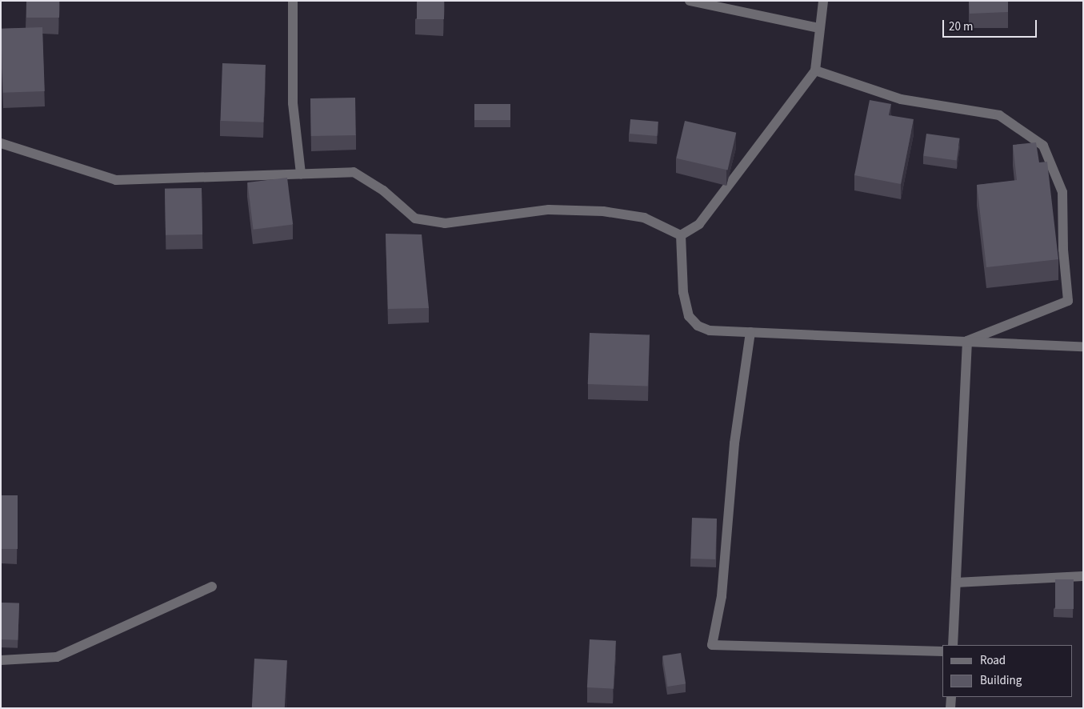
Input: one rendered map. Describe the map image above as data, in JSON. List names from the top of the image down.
{
  "legend": ["Road", "Building"],
  "scale_bar": "20 m"
}
